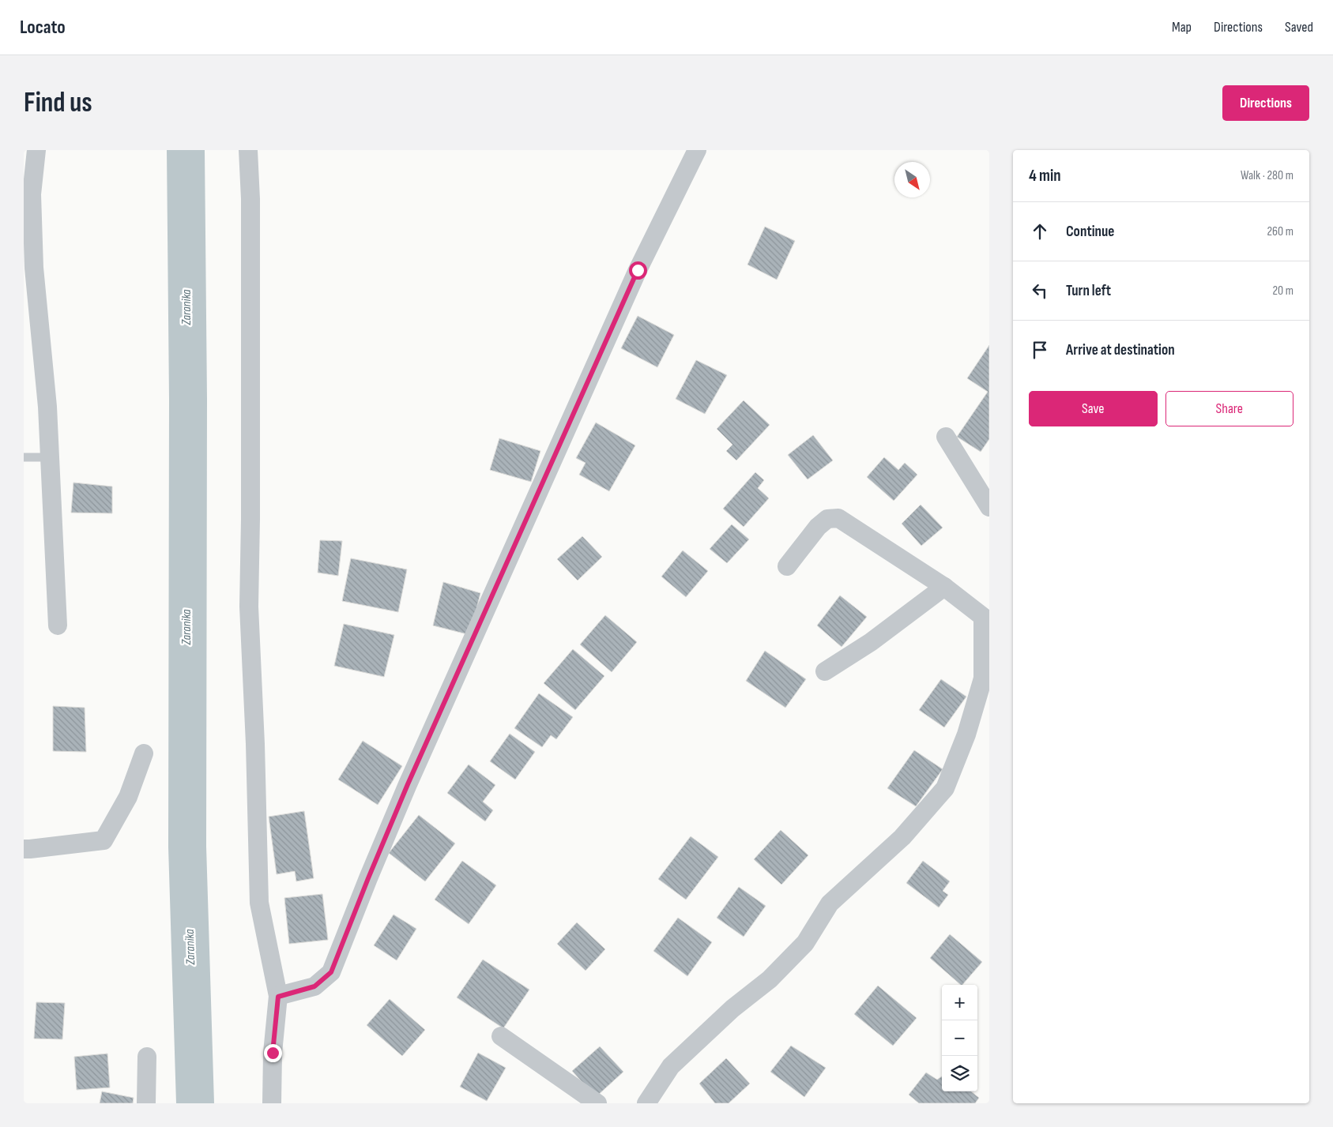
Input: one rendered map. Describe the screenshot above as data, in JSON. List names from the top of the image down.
{
  "water": ["Zaranika"],
  "north": "bottom right",
  "page": {
    "header": "Locato",
    "nav": ["Map", "Directions", "Saved"],
    "buttons": [
      "Directions",
      ["Save", "Share"]
    ],
    "title": "Find us",
    "heading": ["4 min", "Walk · 280 m"],
    "list": [
      ["Continue", "260 m"],
      ["Turn left", "20 m"],
      "Arrive at destination"
    ],
    "map_buttons": ["+", "−"]
  }
}
